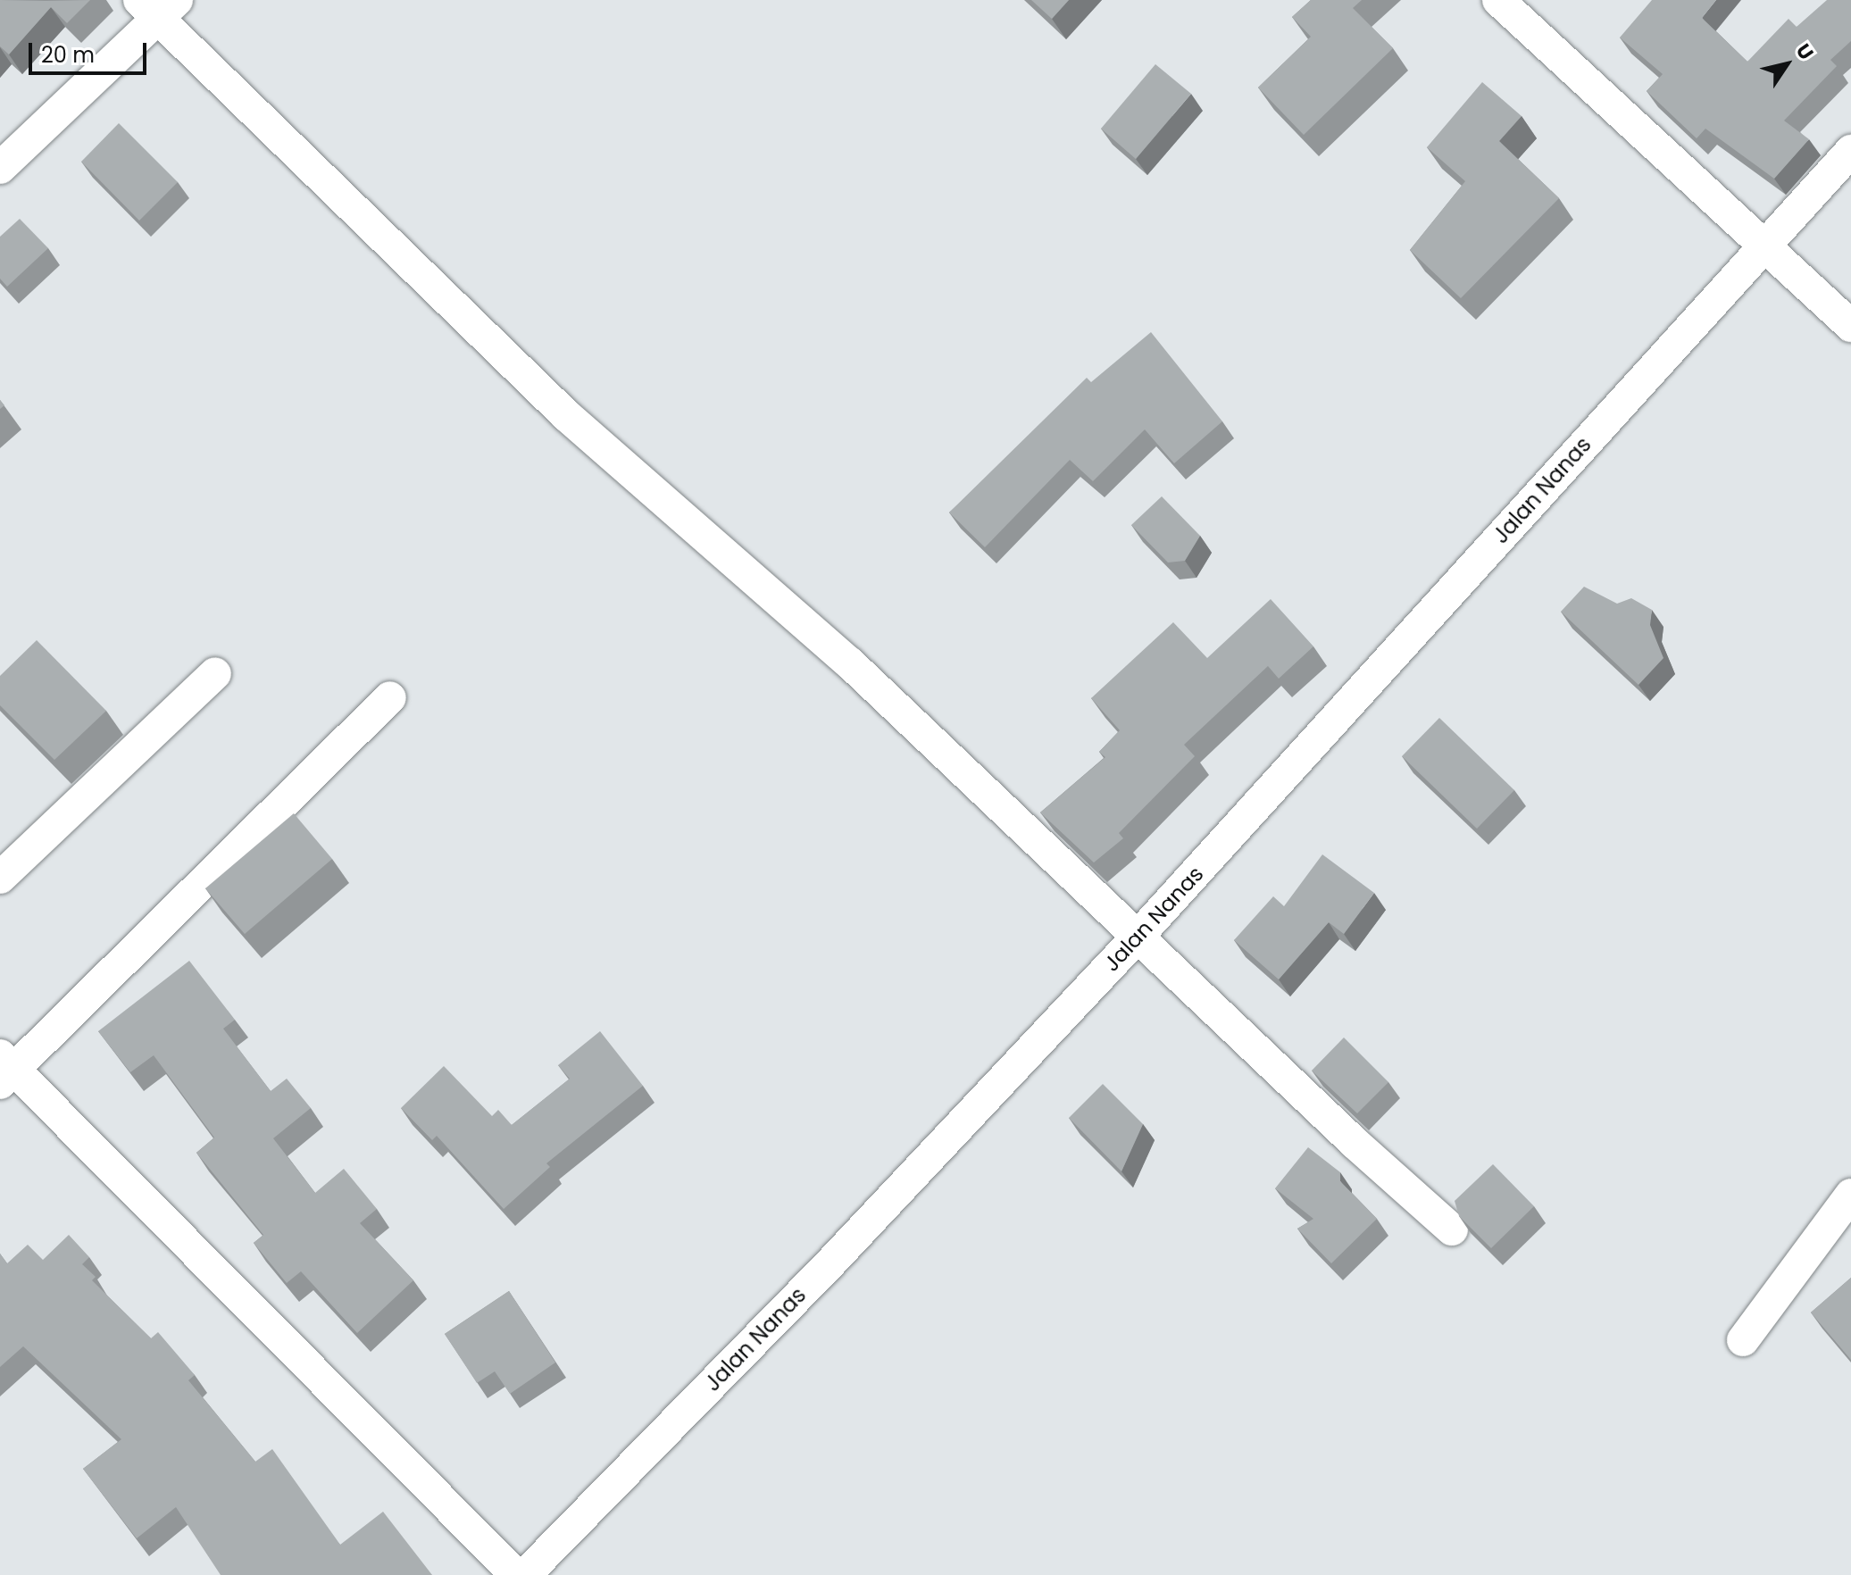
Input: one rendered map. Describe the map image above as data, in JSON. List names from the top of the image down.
{
  "streets": {
    "street": ["Jalan Nanas"]
  },
  "scale_bar": "20 m",
  "north": "top right"
}
